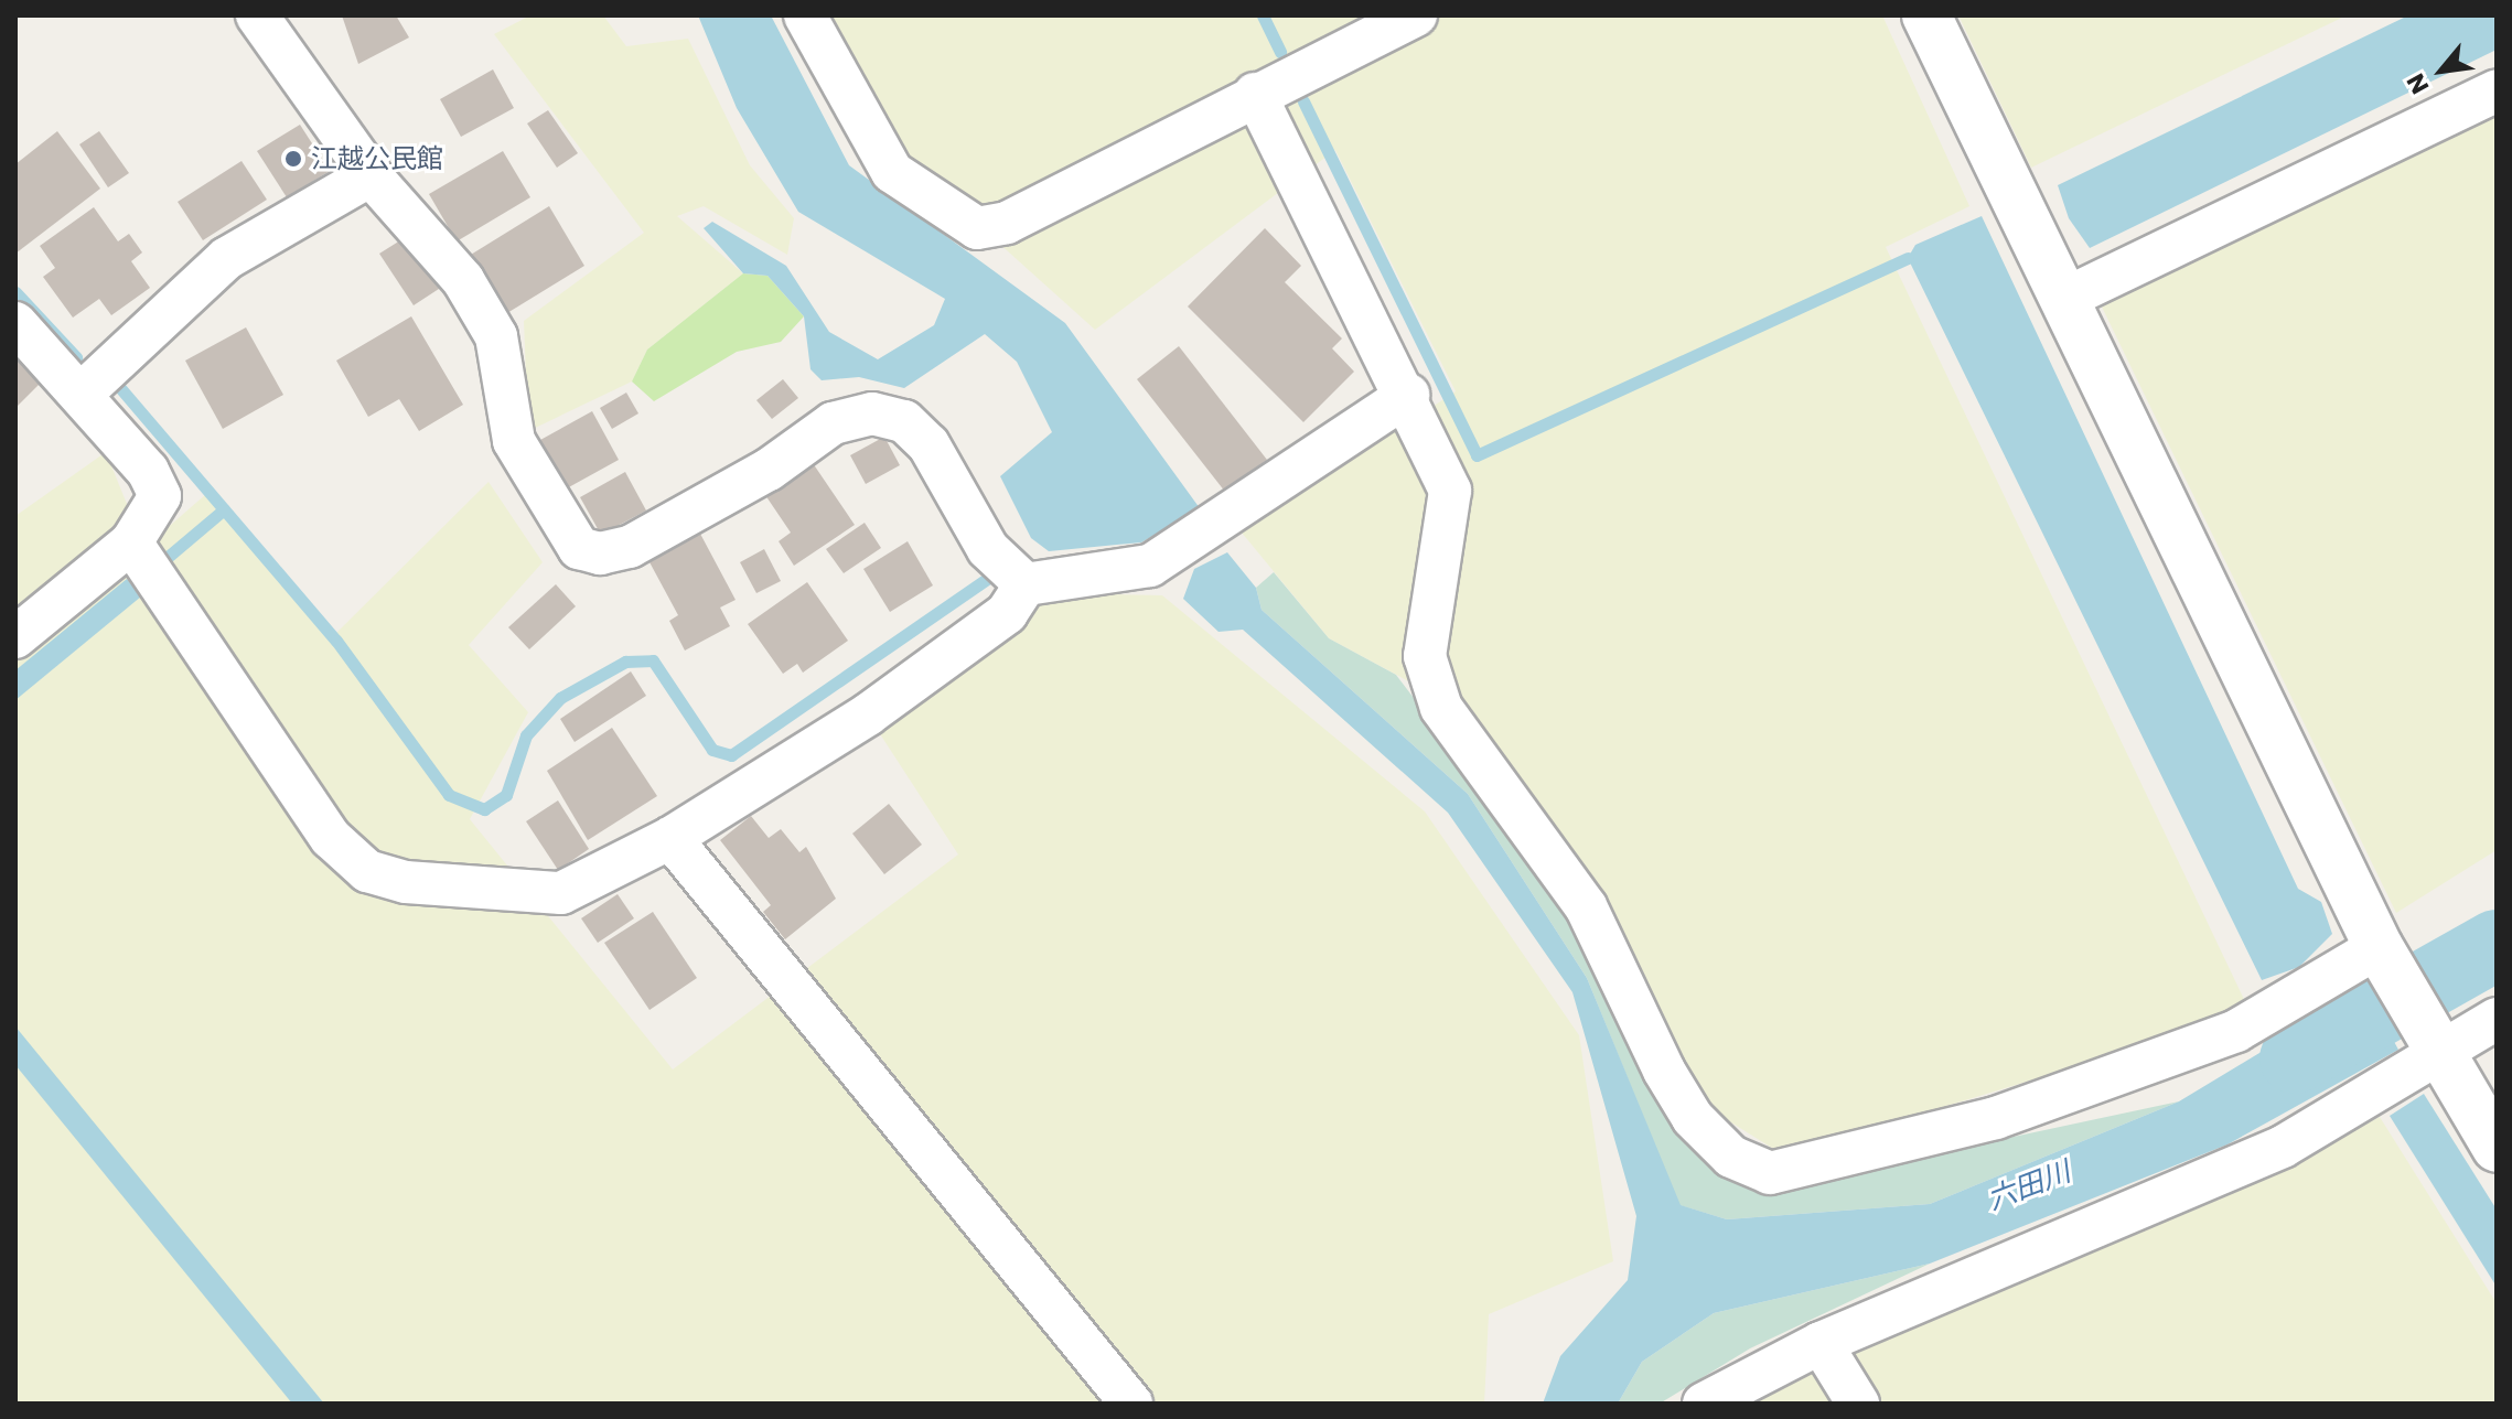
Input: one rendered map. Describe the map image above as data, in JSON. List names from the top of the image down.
{
  "water": ["六田川"],
  "places": ["江越公民館"],
  "north": "bottom left"
}
